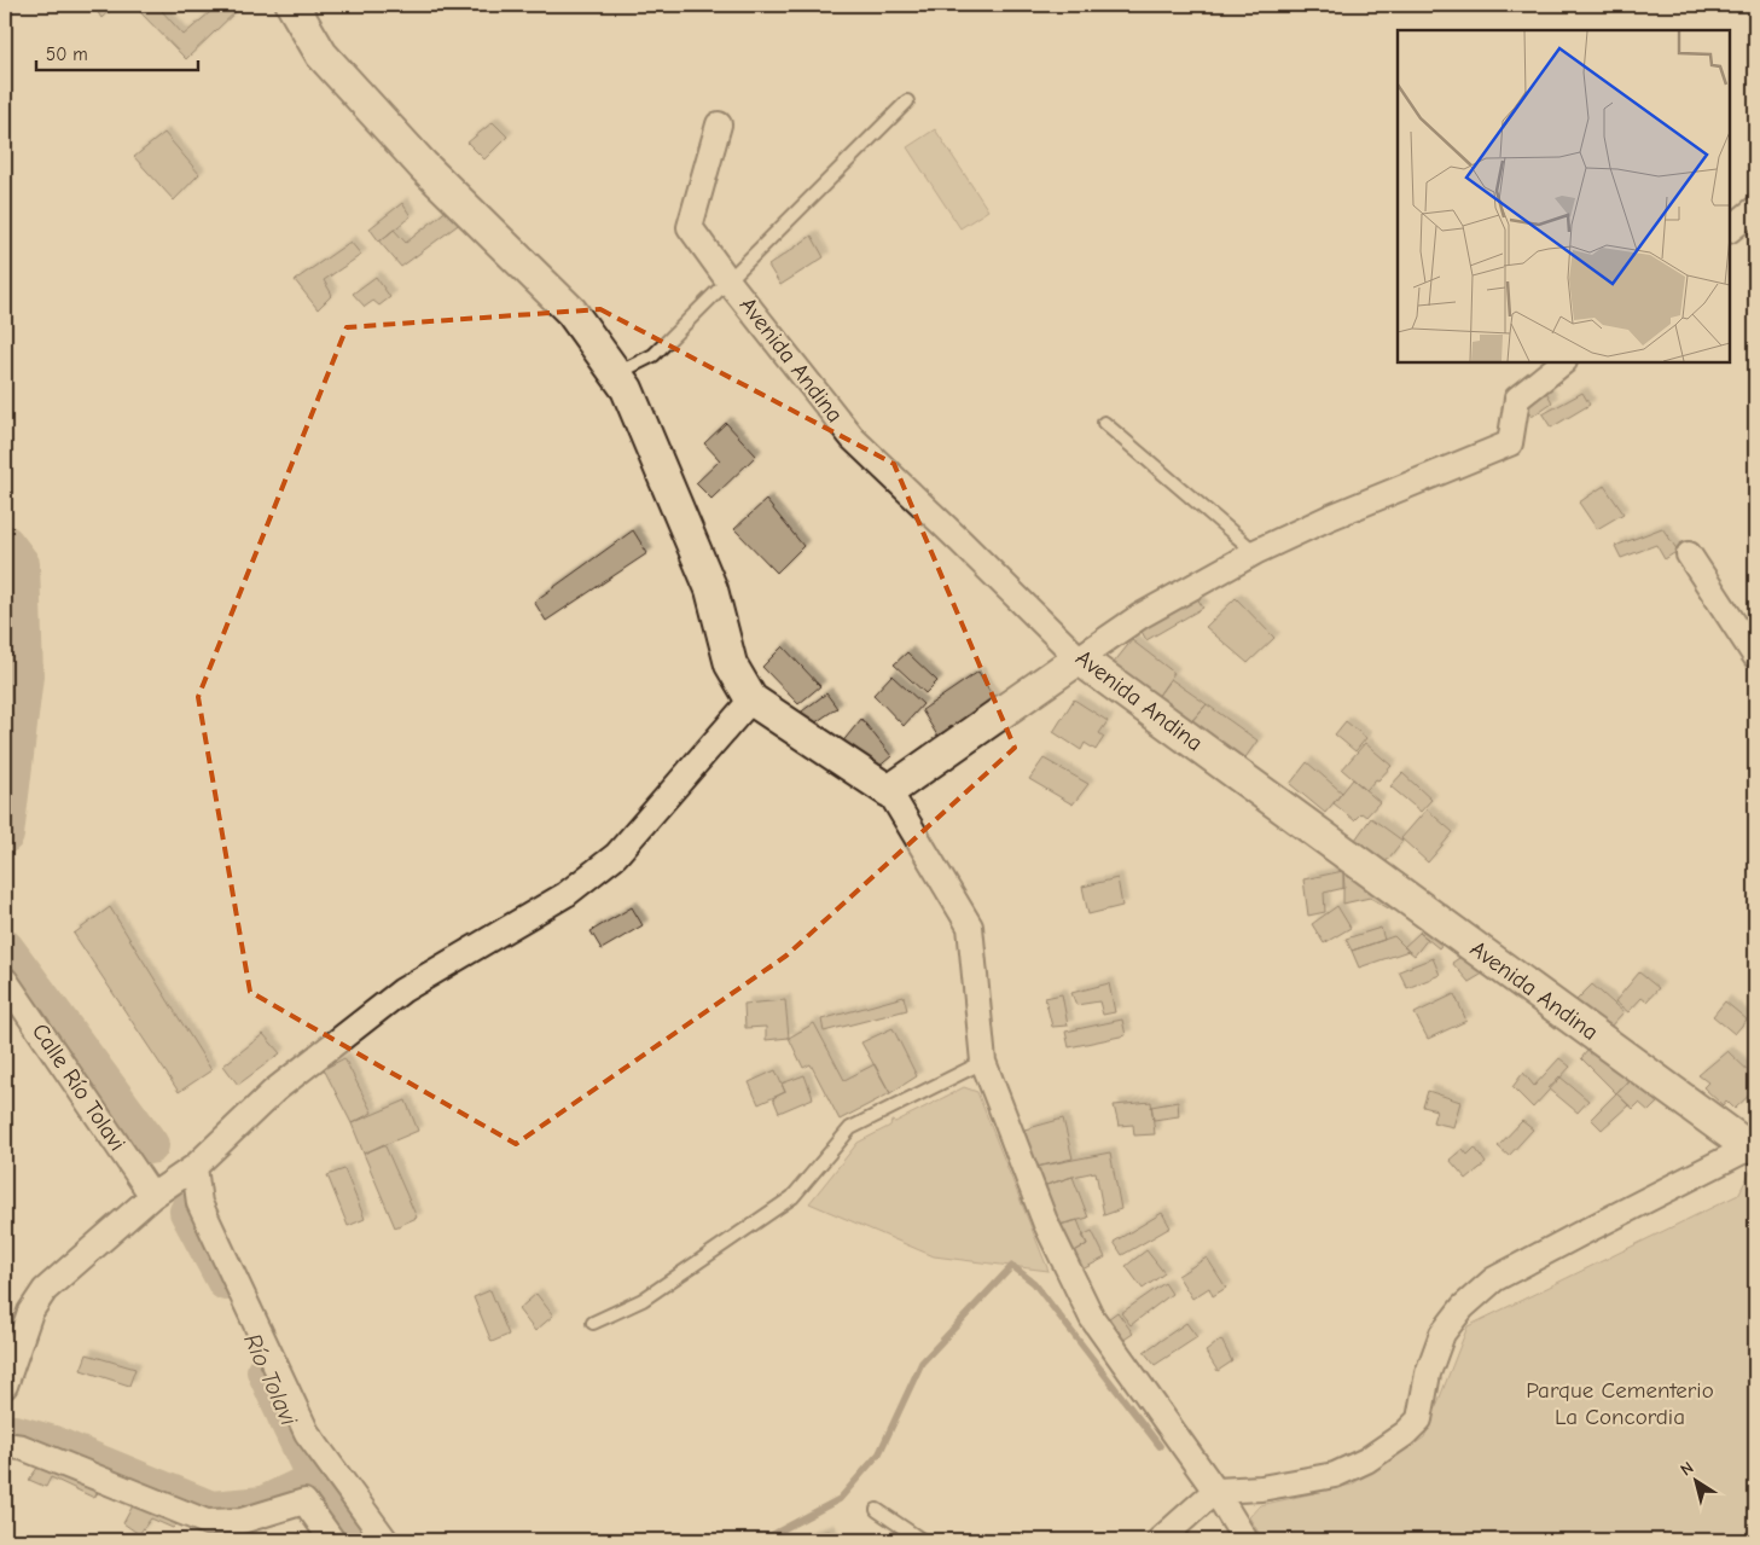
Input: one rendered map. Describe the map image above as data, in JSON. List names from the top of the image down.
{
  "streets": {
    "street": ["Avenida Andina", "Calle Río Tolavi"]
  },
  "water": ["Río Tolavi"],
  "parks": ["Parque Cementerio La Concordia"],
  "scale_bar": "50 m",
  "north": "top left"
}
